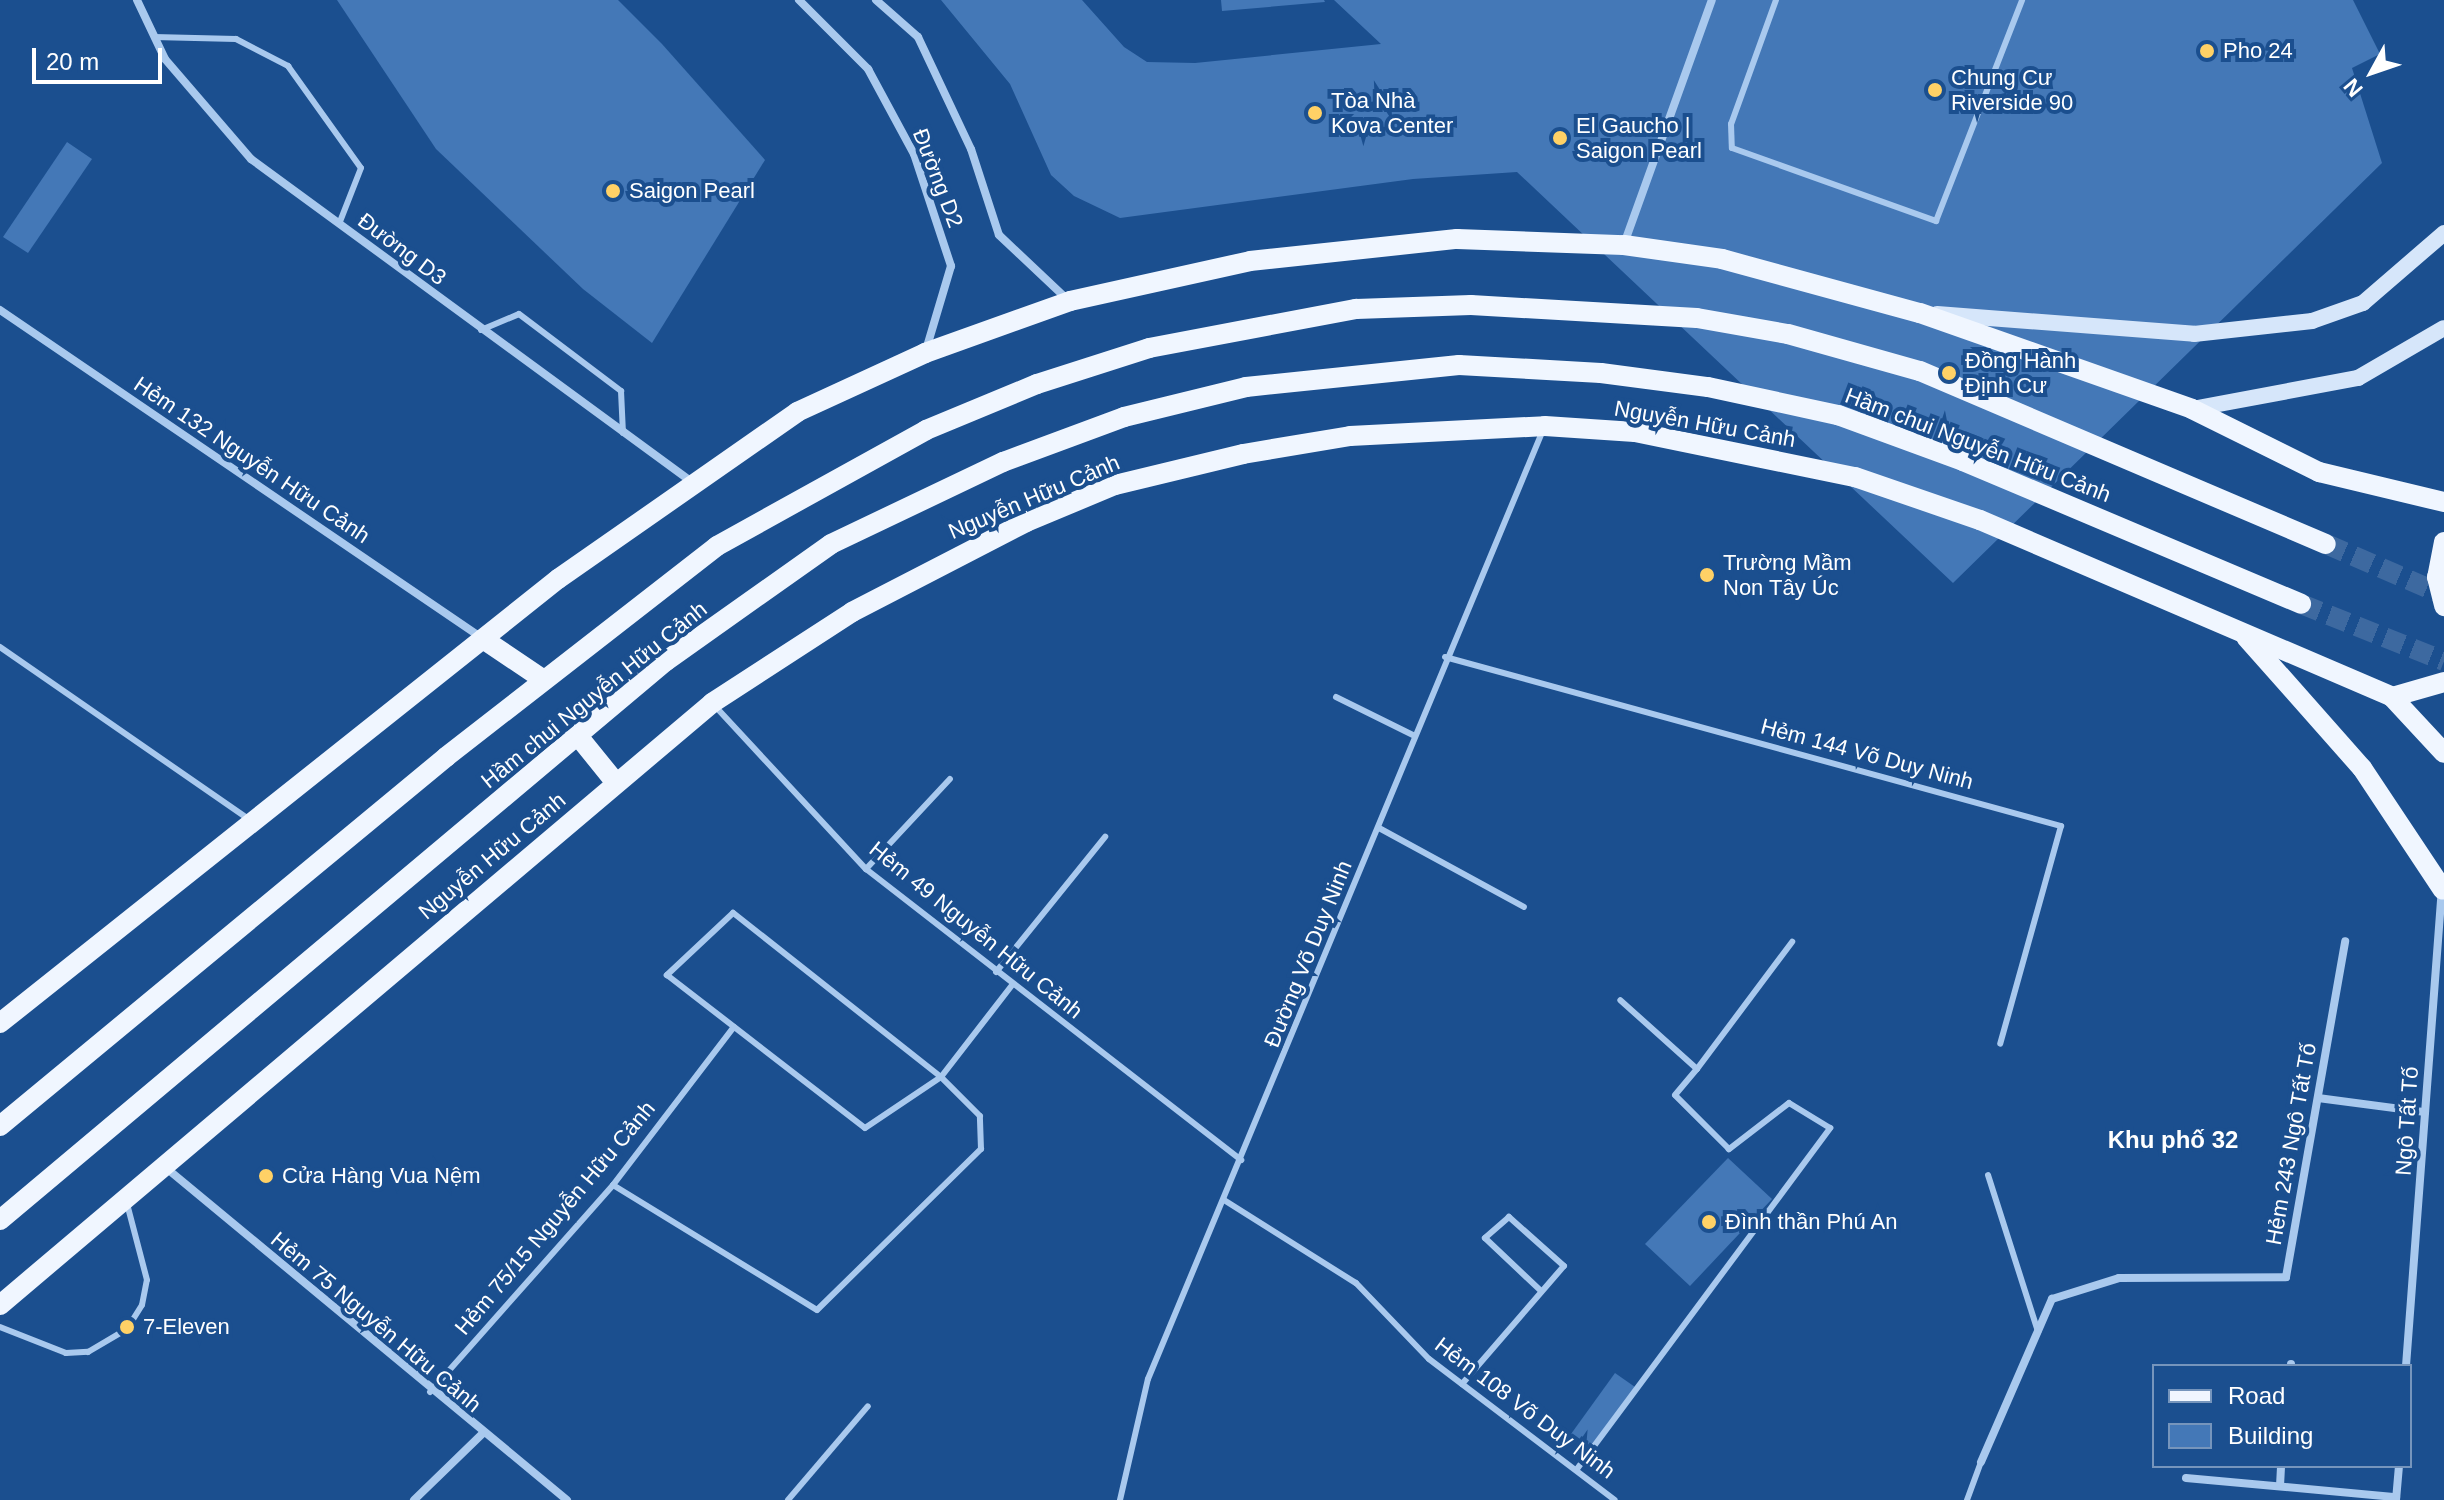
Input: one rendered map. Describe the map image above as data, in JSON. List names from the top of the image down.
{
  "streets": {
    "main road": ["Nguyễn Hữu Cảnh", "Hầm chui Nguyễn Hữu Cảnh"],
    "street": [
      "Đường D2",
      "Đường D3",
      "Hẻm 132 Nguyễn Hữu Cảnh",
      "Ngô Tất Tố",
      "Hẻm 243 Ngô Tất Tố",
      "Hẻm 75 Nguyễn Hữu Cảnh"
    ],
    "lane": [
      "Hẻm 144 Võ Duy Ninh",
      "Hẻm 49 Nguyễn Hữu Cảnh",
      "Đường Võ Duy Ninh",
      "Hẻm 75/15 Nguyễn Hữu Cảnh",
      "Hẻm 108 Võ Duy Ninh"
    ]
  },
  "crossings": [
    ["Nguyễn Hữu Cảnh", "Hẻm 49 Nguyễn Hữu Cảnh"],
    ["Nguyễn Hữu Cảnh", "Đường Võ Duy Ninh"],
    ["Nguyễn Hữu Cảnh", "Hẻm 75 Nguyễn Hữu Cảnh"],
    ["Hẻm 144 Võ Duy Ninh", "Đường Võ Duy Ninh"],
    ["Hẻm 49 Nguyễn Hữu Cảnh", "Đường Võ Duy Ninh"],
    ["Đường Võ Duy Ninh", "Hẻm 108 Võ Duy Ninh"],
    ["Hẻm 75/15 Nguyễn Hữu Cảnh", "Hẻm 75 Nguyễn Hữu Cảnh"]
  ],
  "districts": ["Khu phố 32"],
  "places": [
    "Pho 24",
    "Chung Cư Riverside 90",
    "Tòa Nhà Kova Center",
    "El Gaucho | Saigon Pearl",
    "Saigon Pearl",
    "Đồng Hành Định Cư",
    "Trường Mầm Non Tây Úc",
    "Cửa Hàng Vua Nệm",
    "Đình thần Phú An",
    "7-Eleven"
  ],
  "legend": ["Road", "Building"],
  "scale_bar": "20 m",
  "north": "bottom left"
}
